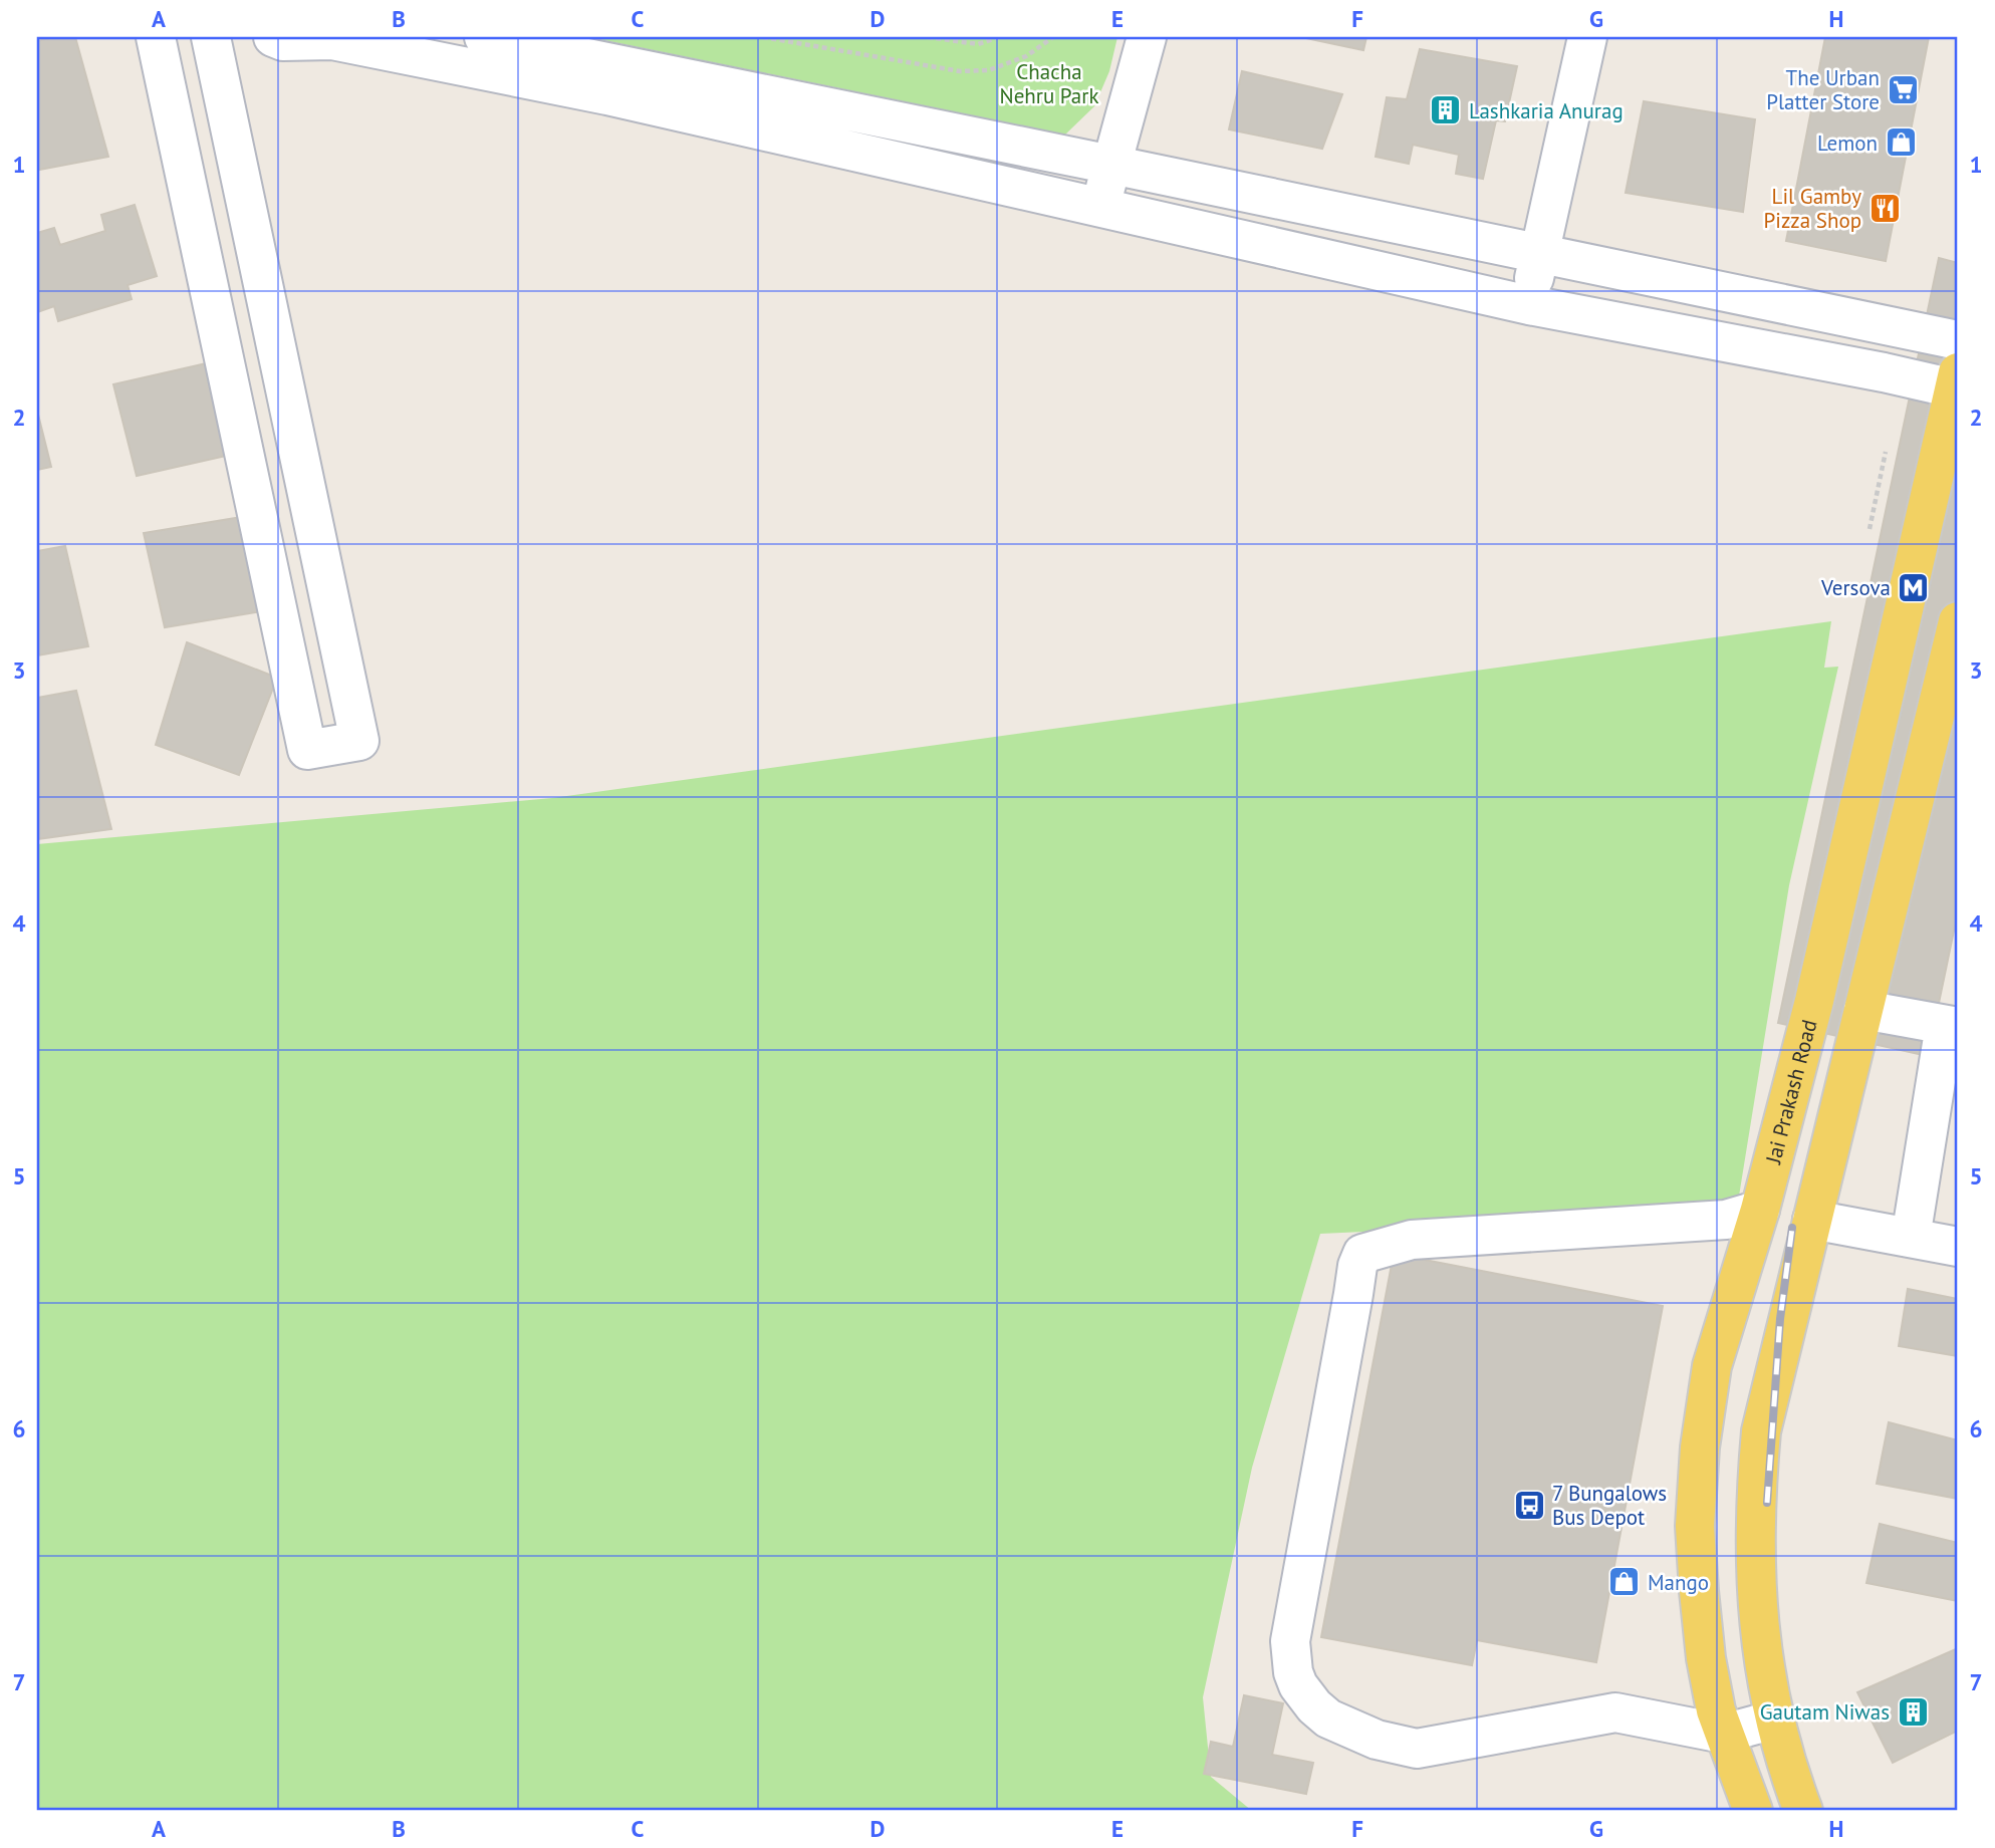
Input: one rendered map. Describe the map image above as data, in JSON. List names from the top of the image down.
{
  "streets": {
    "main road": ["Jai Prakash Road"]
  },
  "parks": ["Chacha Nehru Park"],
  "places": {
    "supermarket": ["The Urban Platter Store"],
    "building": ["Lashkaria Anurag", "Gautam Niwas"],
    "shop": ["Lemon", "Mango"],
    "restaurant": ["Lil Gamby Pizza Shop"],
    "metro station": ["Versova"],
    "bus stop": ["7 Bungalows Bus Depot"]
  },
  "grid": {
    "columns": [
      "A",
      "B",
      "C",
      "D",
      "E",
      "F",
      "G",
      "H"
    ],
    "rows": [
      "1",
      "2",
      "3",
      "4",
      "5",
      "6",
      "7"
    ]
  }
}
